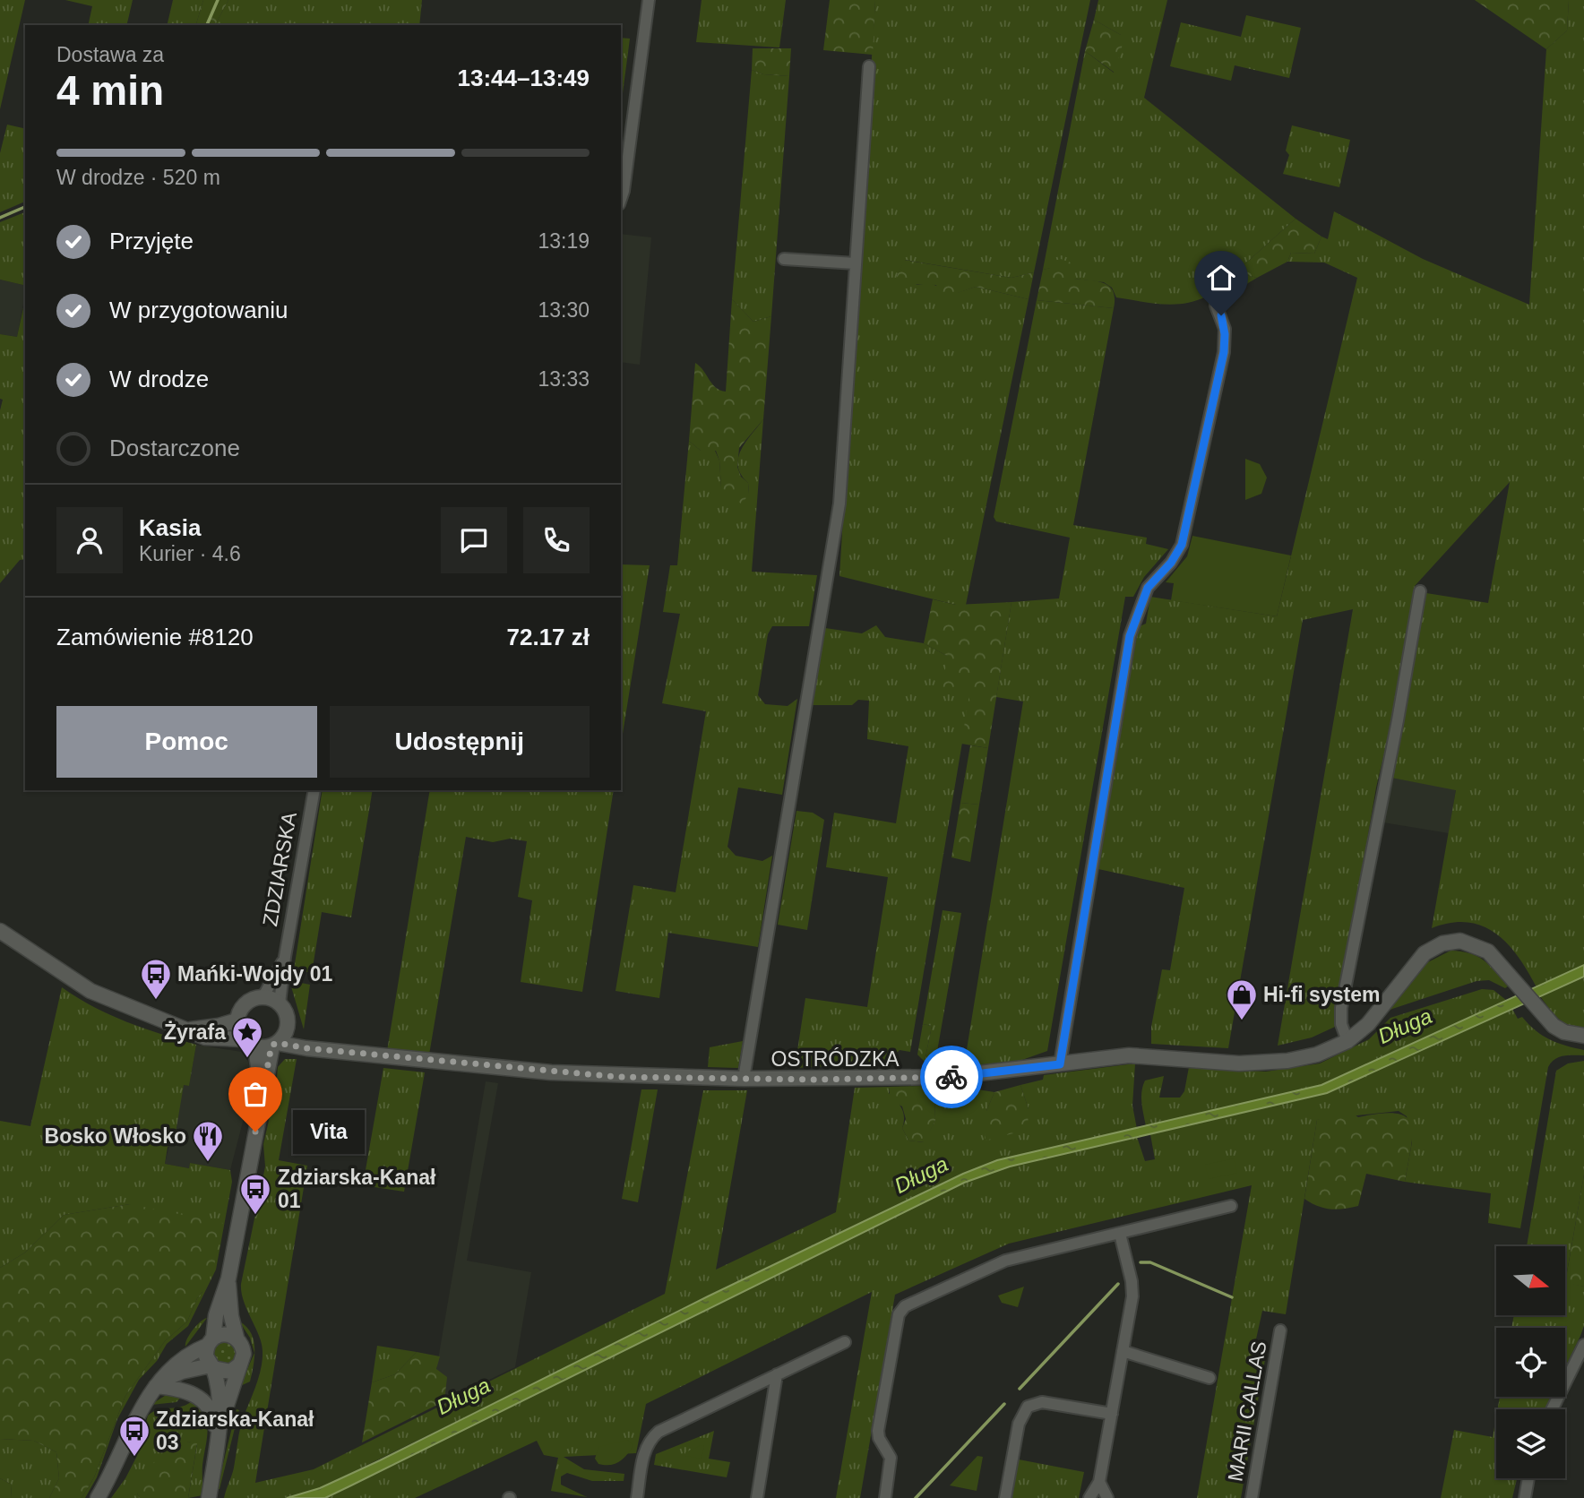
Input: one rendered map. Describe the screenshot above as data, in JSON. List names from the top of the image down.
{
  "streets": {
    "street": ["ZDZIARSKA", "OSTRÓDZKA", "MARII CALLAS"]
  },
  "crossings": [
    ["ZDZIARSKA", "OSTRÓDZKA"]
  ],
  "water": ["Długa"],
  "places": {
    "bus stop": ["Mańki-Wojdy 01", "Zdziarska-Kanał 01", "Zdziarska-Kanał 03"],
    "shop": ["Hi-fi system"],
    "place": ["Żyrafa"],
    "other": ["Vita"],
    "restaurant": ["Bosko Włosko"]
  },
  "north": "right",
  "page": {
    "heading": ["4 min", "Dostawa za", "13:44–13:49"],
    "panel": [
      "Kasia",
      "Kurier · 4.6",
      "Zamówienie #8120",
      "72.17 zł"
    ],
    "bar": "W drodze · 520 m",
    "list": [
      ["Przyjęte", "13:19"],
      ["W przygotowaniu", "13:30"],
      ["W drodze", "13:33"],
      "Dostarczone"
    ],
    "buttons": ["Pomoc", "Udostępnij"],
    "bubble": "Vita"
  }
}
